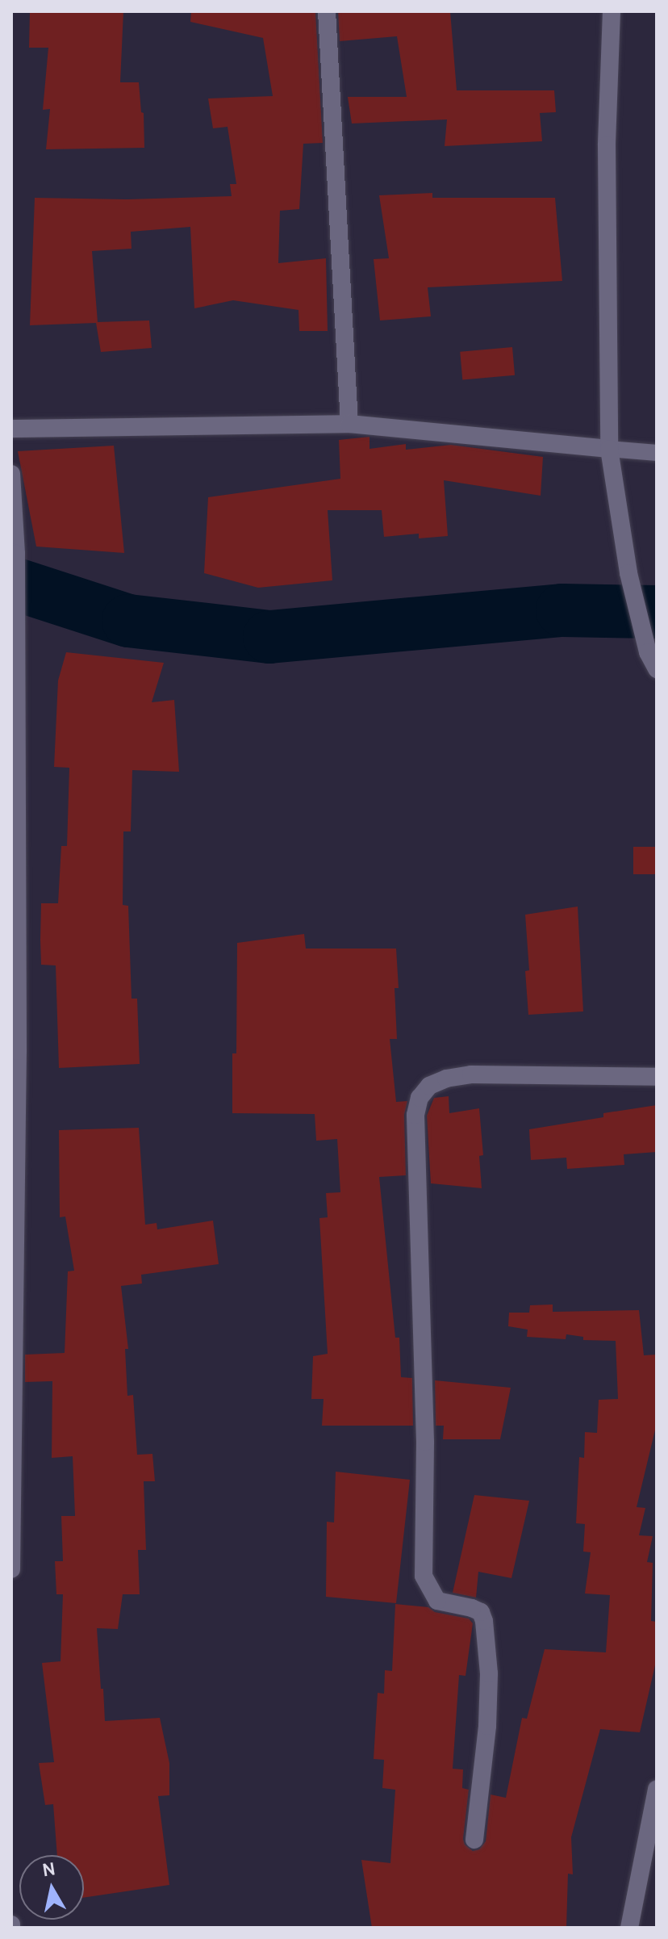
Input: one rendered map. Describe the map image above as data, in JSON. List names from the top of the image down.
{
  "north": "top"
}
